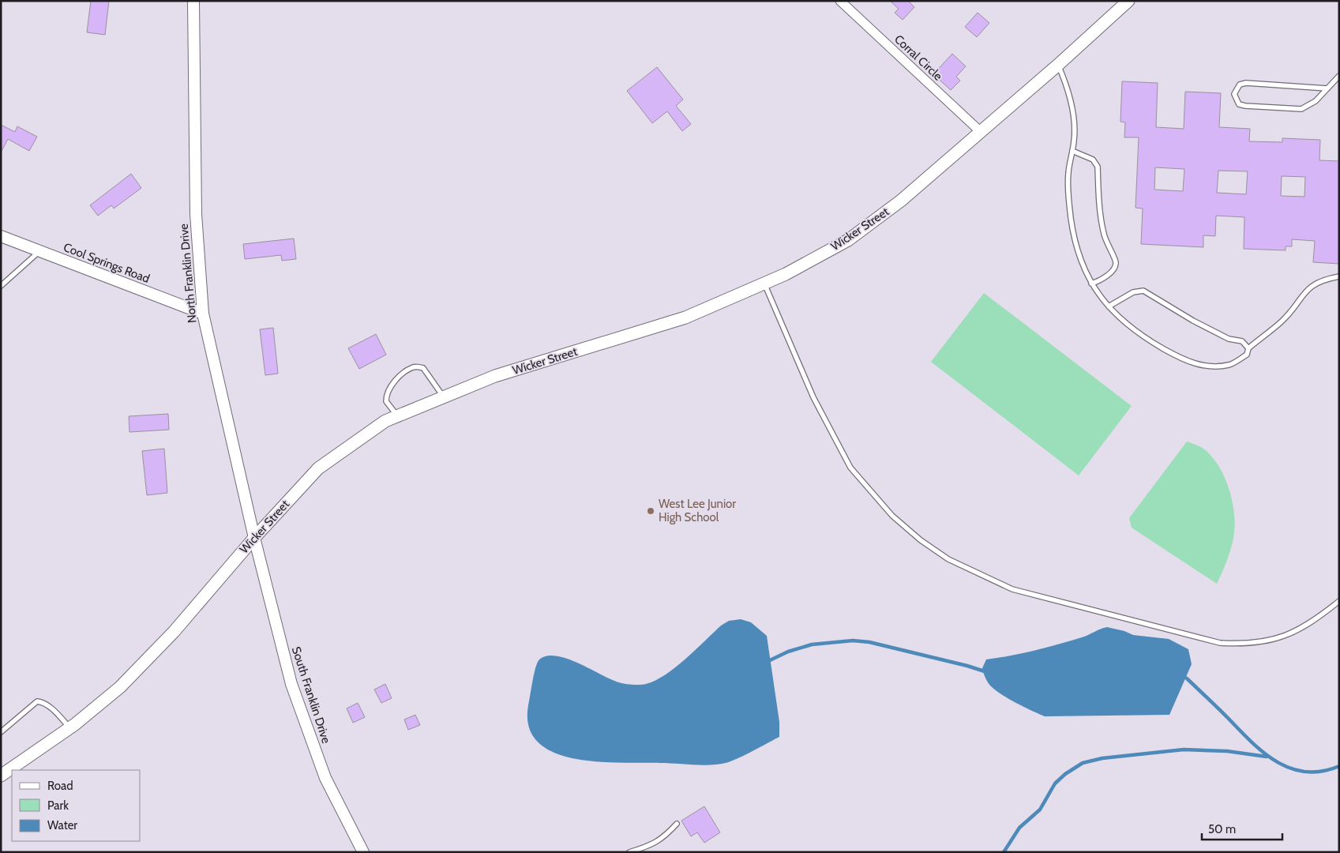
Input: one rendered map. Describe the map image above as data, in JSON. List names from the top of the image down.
{
  "streets": {
    "main road": ["Wicker Street"],
    "street": [
      "Corral Circle",
      "Cool Springs Road",
      "North Franklin Drive",
      "South Franklin Drive"
    ]
  },
  "crossings": [
    ["Corral Circle", "Wicker Street"],
    ["Wicker Street", "North Franklin Drive"],
    ["Wicker Street", "South Franklin Drive"],
    ["Cool Springs Road", "North Franklin Drive"],
    ["North Franklin Drive", "South Franklin Drive"]
  ],
  "places": ["West Lee Junior High School"],
  "legend": ["Road", "Park", "Water"],
  "scale_bar": "50 m"
}
